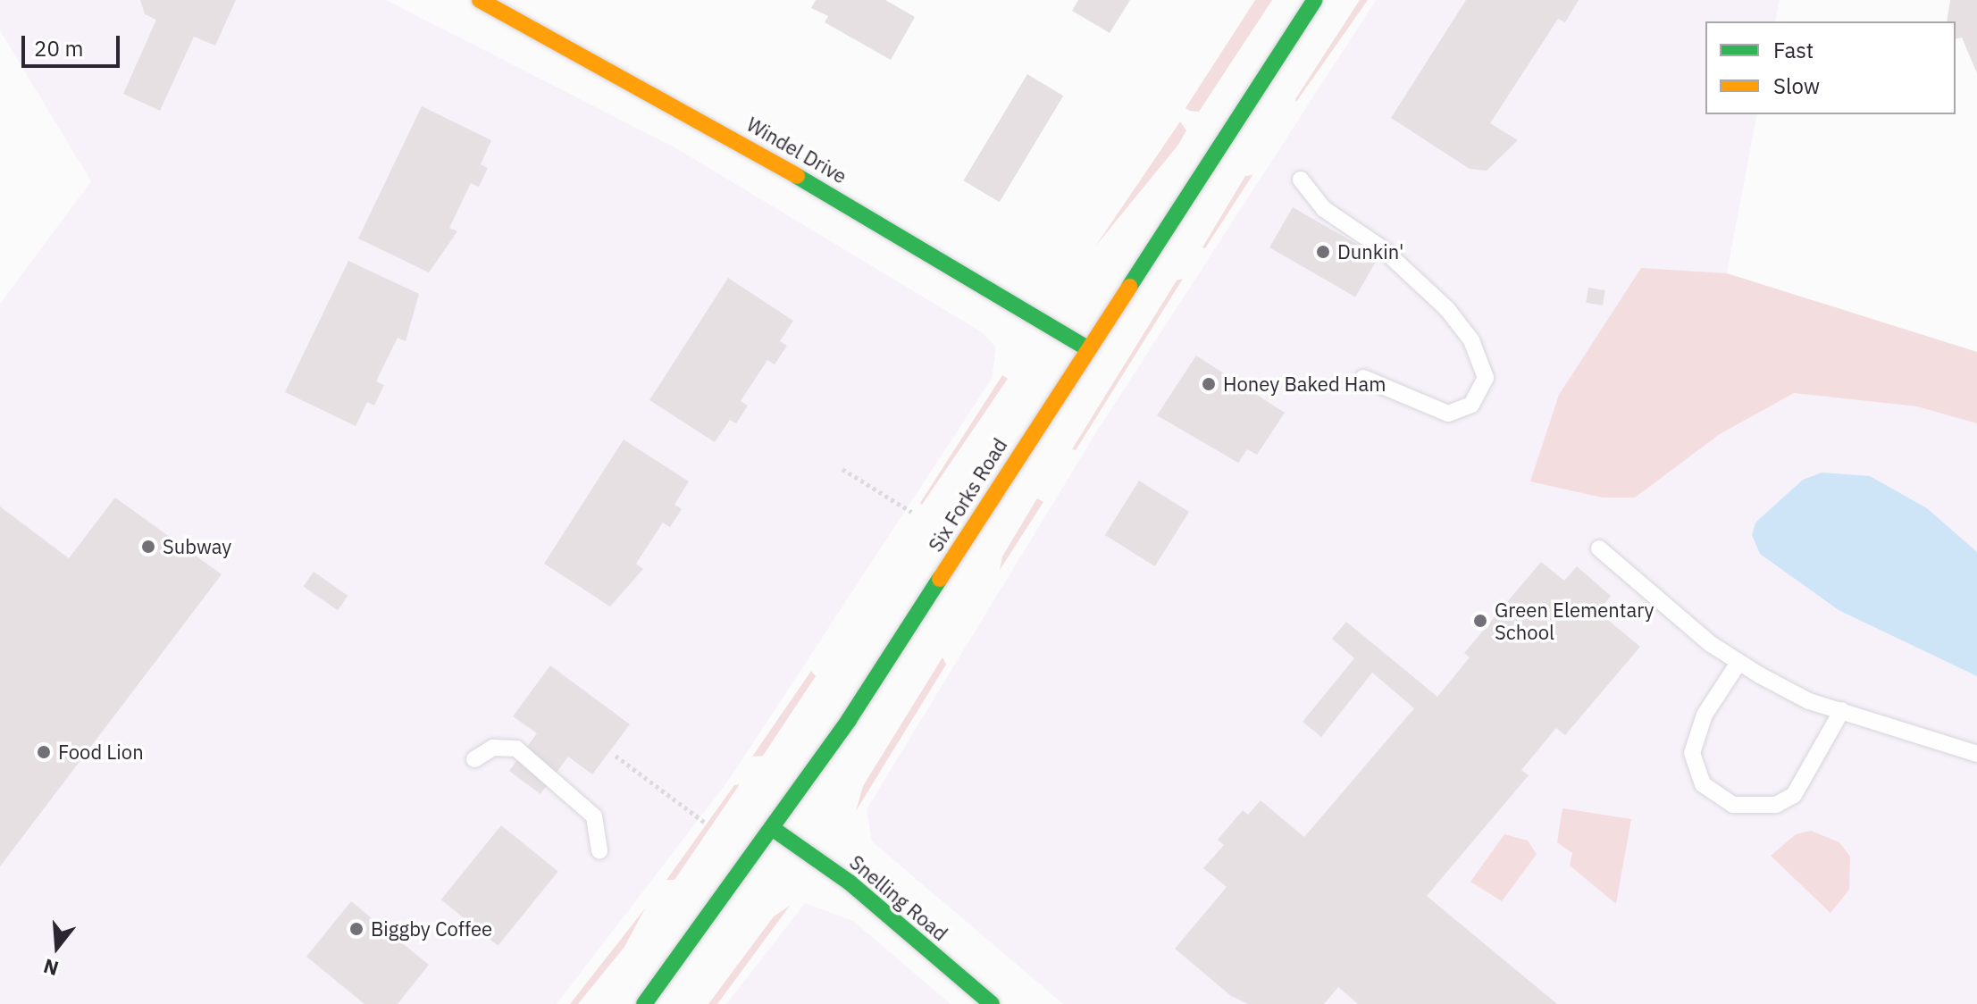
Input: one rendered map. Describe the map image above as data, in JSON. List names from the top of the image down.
{
  "streets": {
    "main road": ["Windel Drive", "Six Forks Road", "Snelling Road"]
  },
  "crossings": [
    ["Windel Drive", "Six Forks Road"],
    ["Six Forks Road", "Snelling Road"]
  ],
  "places": [
    "Dunkin'",
    "Honey Baked Ham",
    "Subway",
    "Green Elementary School",
    "Food Lion",
    "Biggby Coffee"
  ],
  "legend": ["Fast", "Slow"],
  "scale_bar": "20 m",
  "north": "bottom"
}
